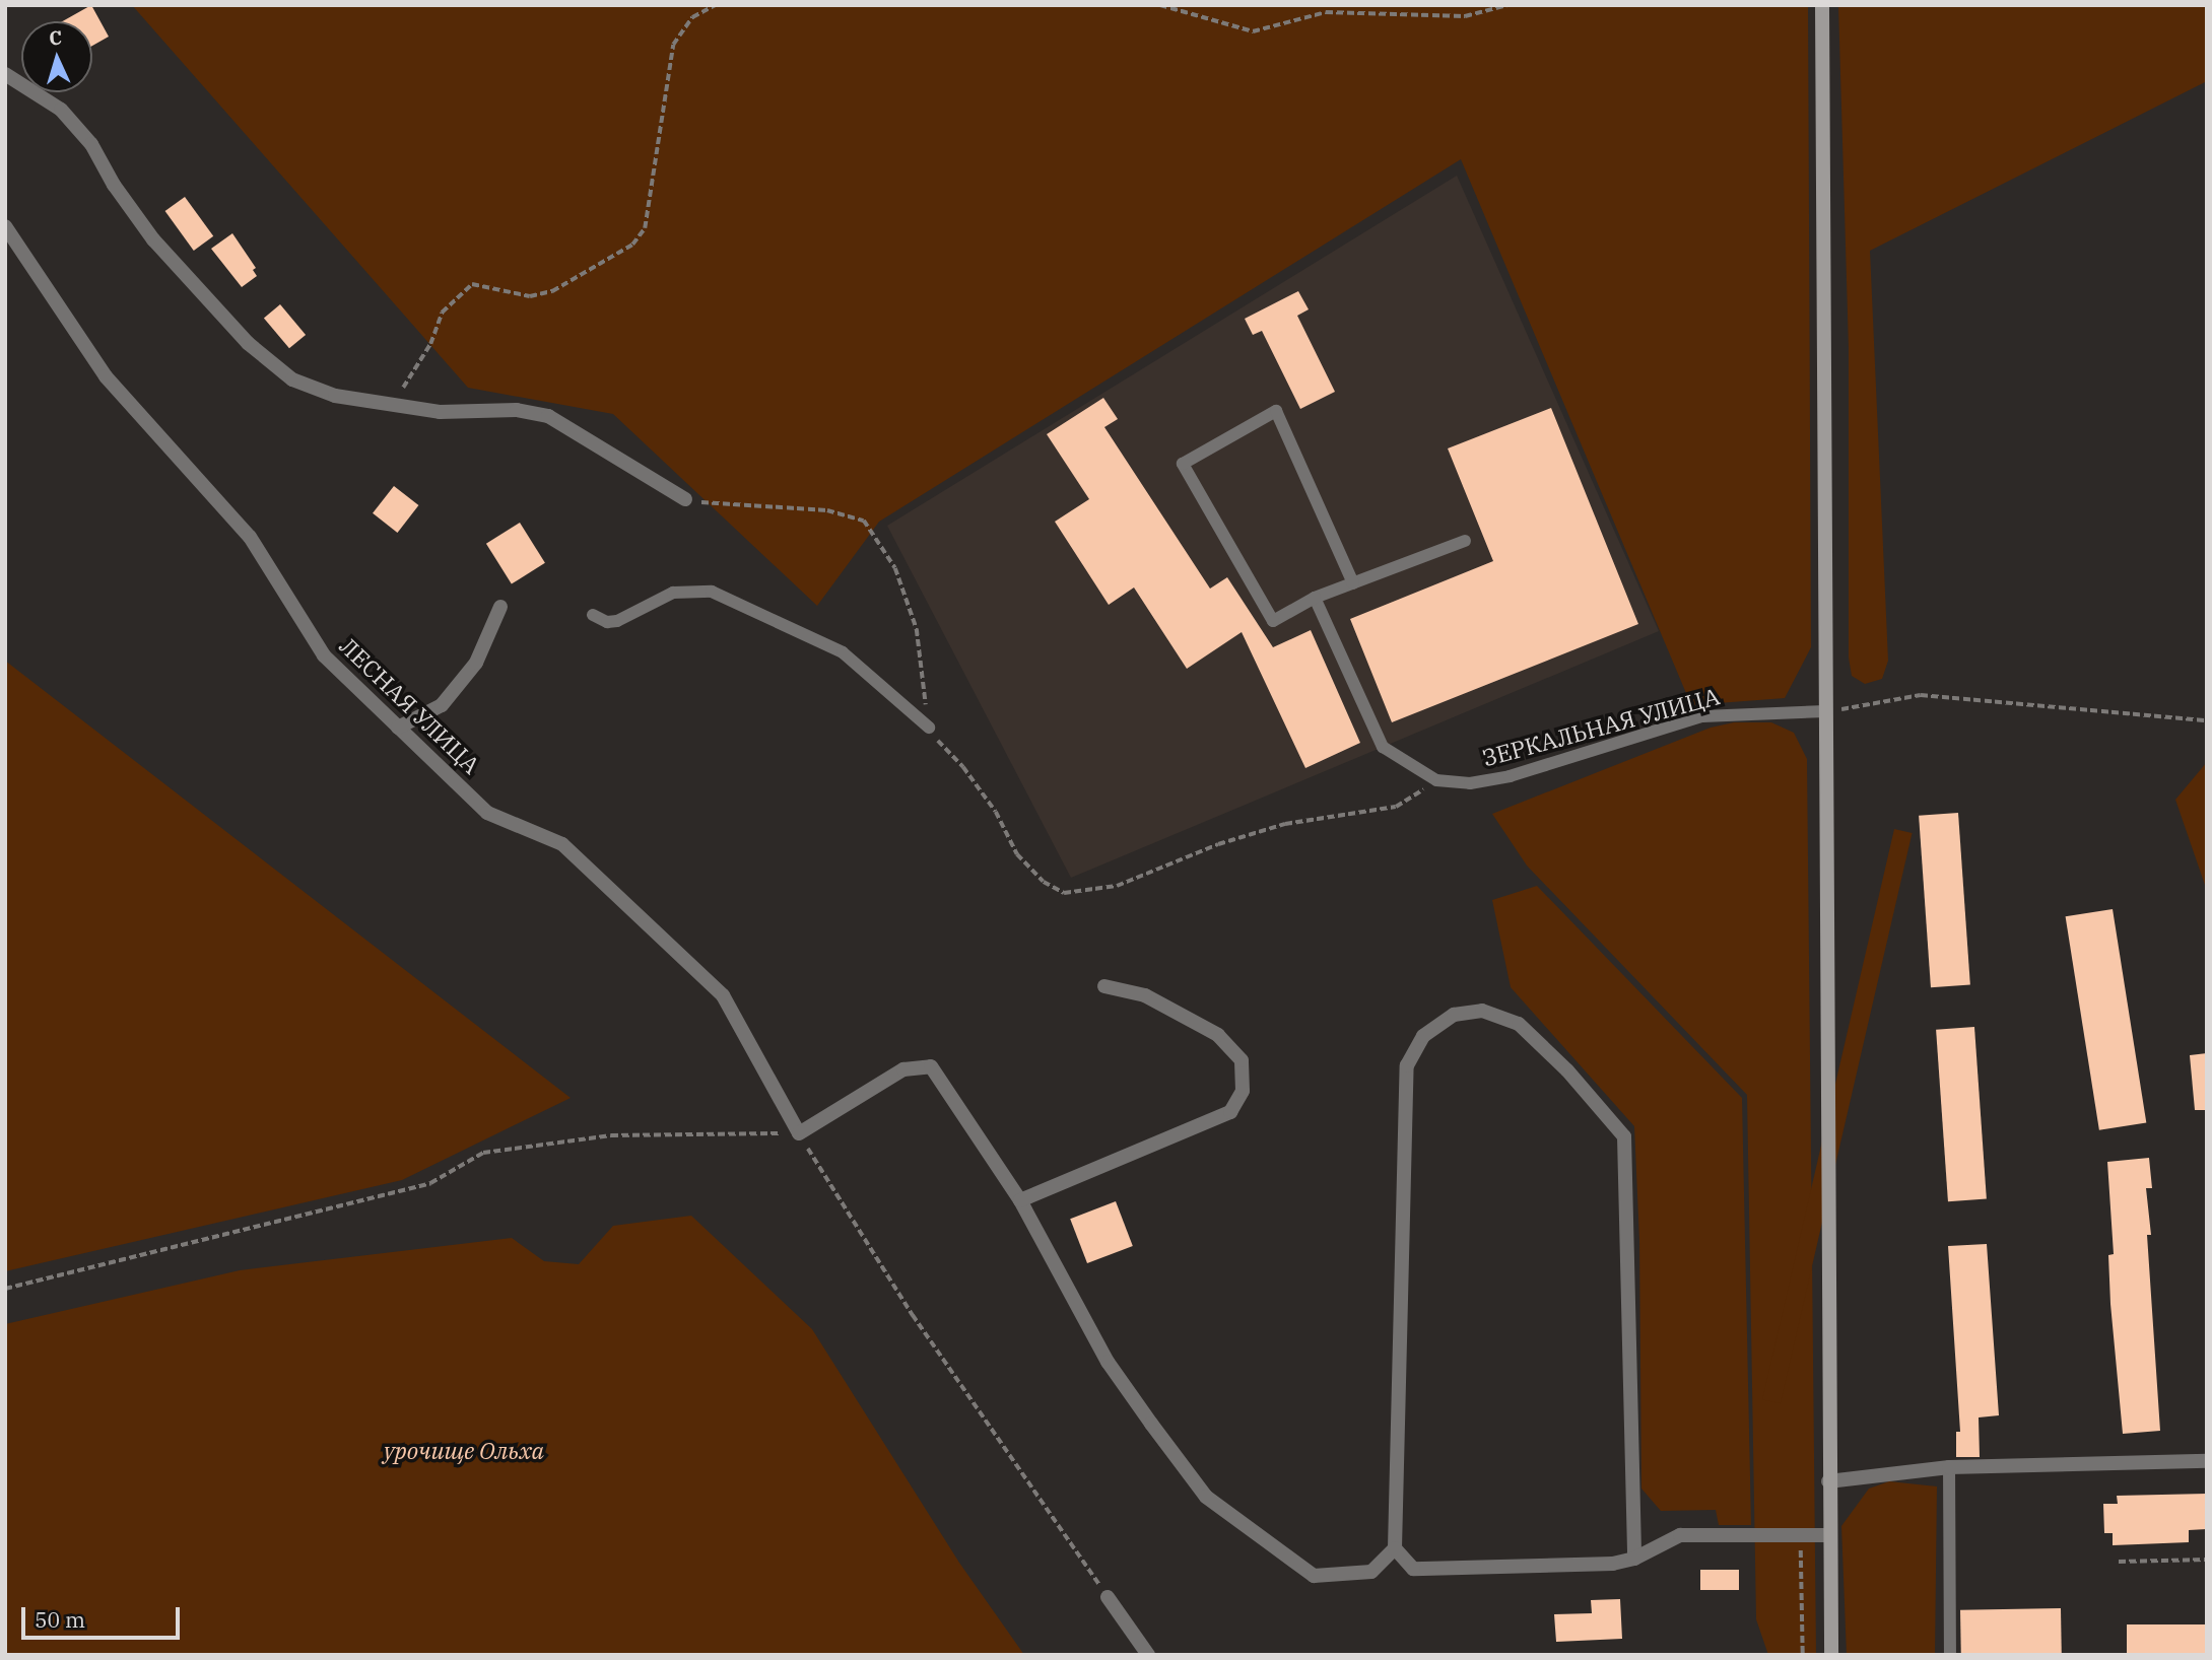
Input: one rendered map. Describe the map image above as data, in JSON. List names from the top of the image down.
{
  "streets": {
    "street": ["ЛЕСНАЯ УЛИЦА"],
    "lane": ["ЗЕРКАЛЬНАЯ УЛИЦА"]
  },
  "parks": ["урочище Ольха"],
  "scale_bar": "50 m",
  "north": "top"
}
